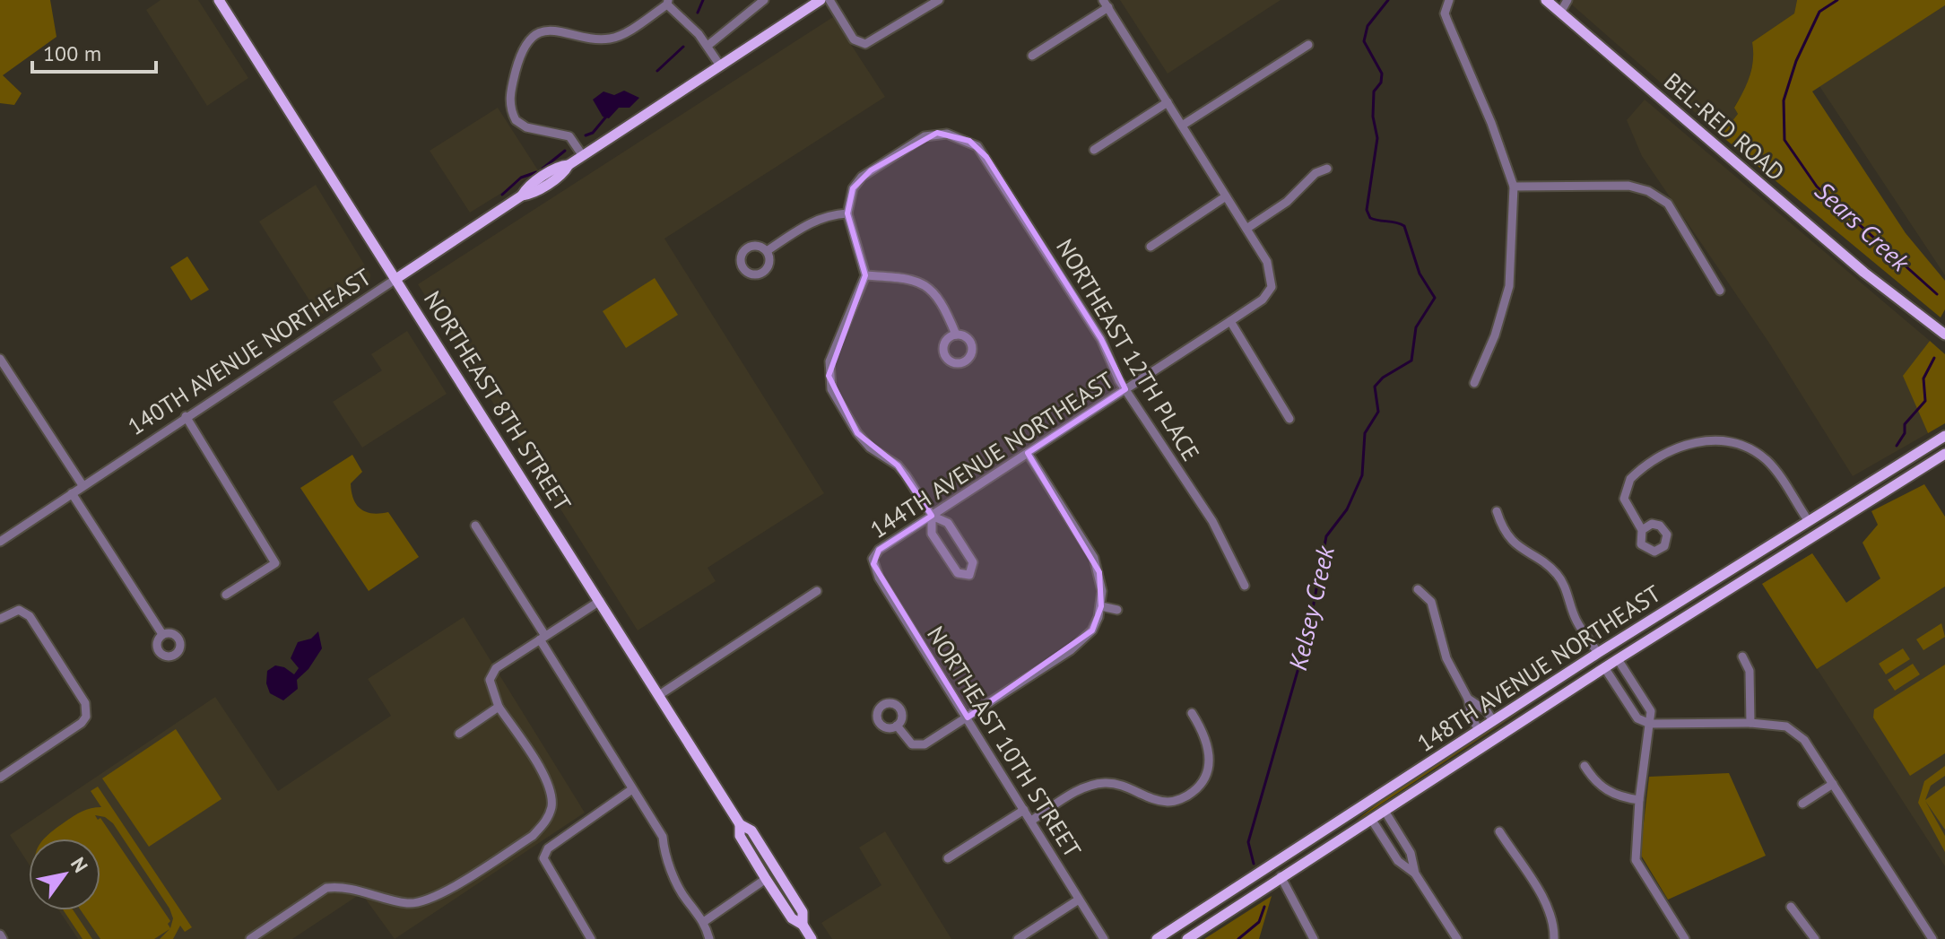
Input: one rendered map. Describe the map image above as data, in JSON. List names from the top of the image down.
{
  "streets": {
    "main road": [
      "BEL-RED ROAD",
      "140TH AVENUE NORTHEAST",
      "NORTHEAST 8TH STREET",
      "148TH AVENUE NORTHEAST"
    ],
    "street": ["NORTHEAST 12TH PLACE", "144TH AVENUE NORTHEAST", "NORTHEAST 10TH STREET"]
  },
  "crossings": [
    ["NORTHEAST 12TH PLACE", "144TH AVENUE NORTHEAST"],
    ["140TH AVENUE NORTHEAST", "NORTHEAST 8TH STREET"],
    ["144TH AVENUE NORTHEAST", "NORTHEAST 10TH STREET"]
  ],
  "water": ["Sears Creek", "Kelsey Creek"],
  "scale_bar": "100 m",
  "north": "top right"
}
